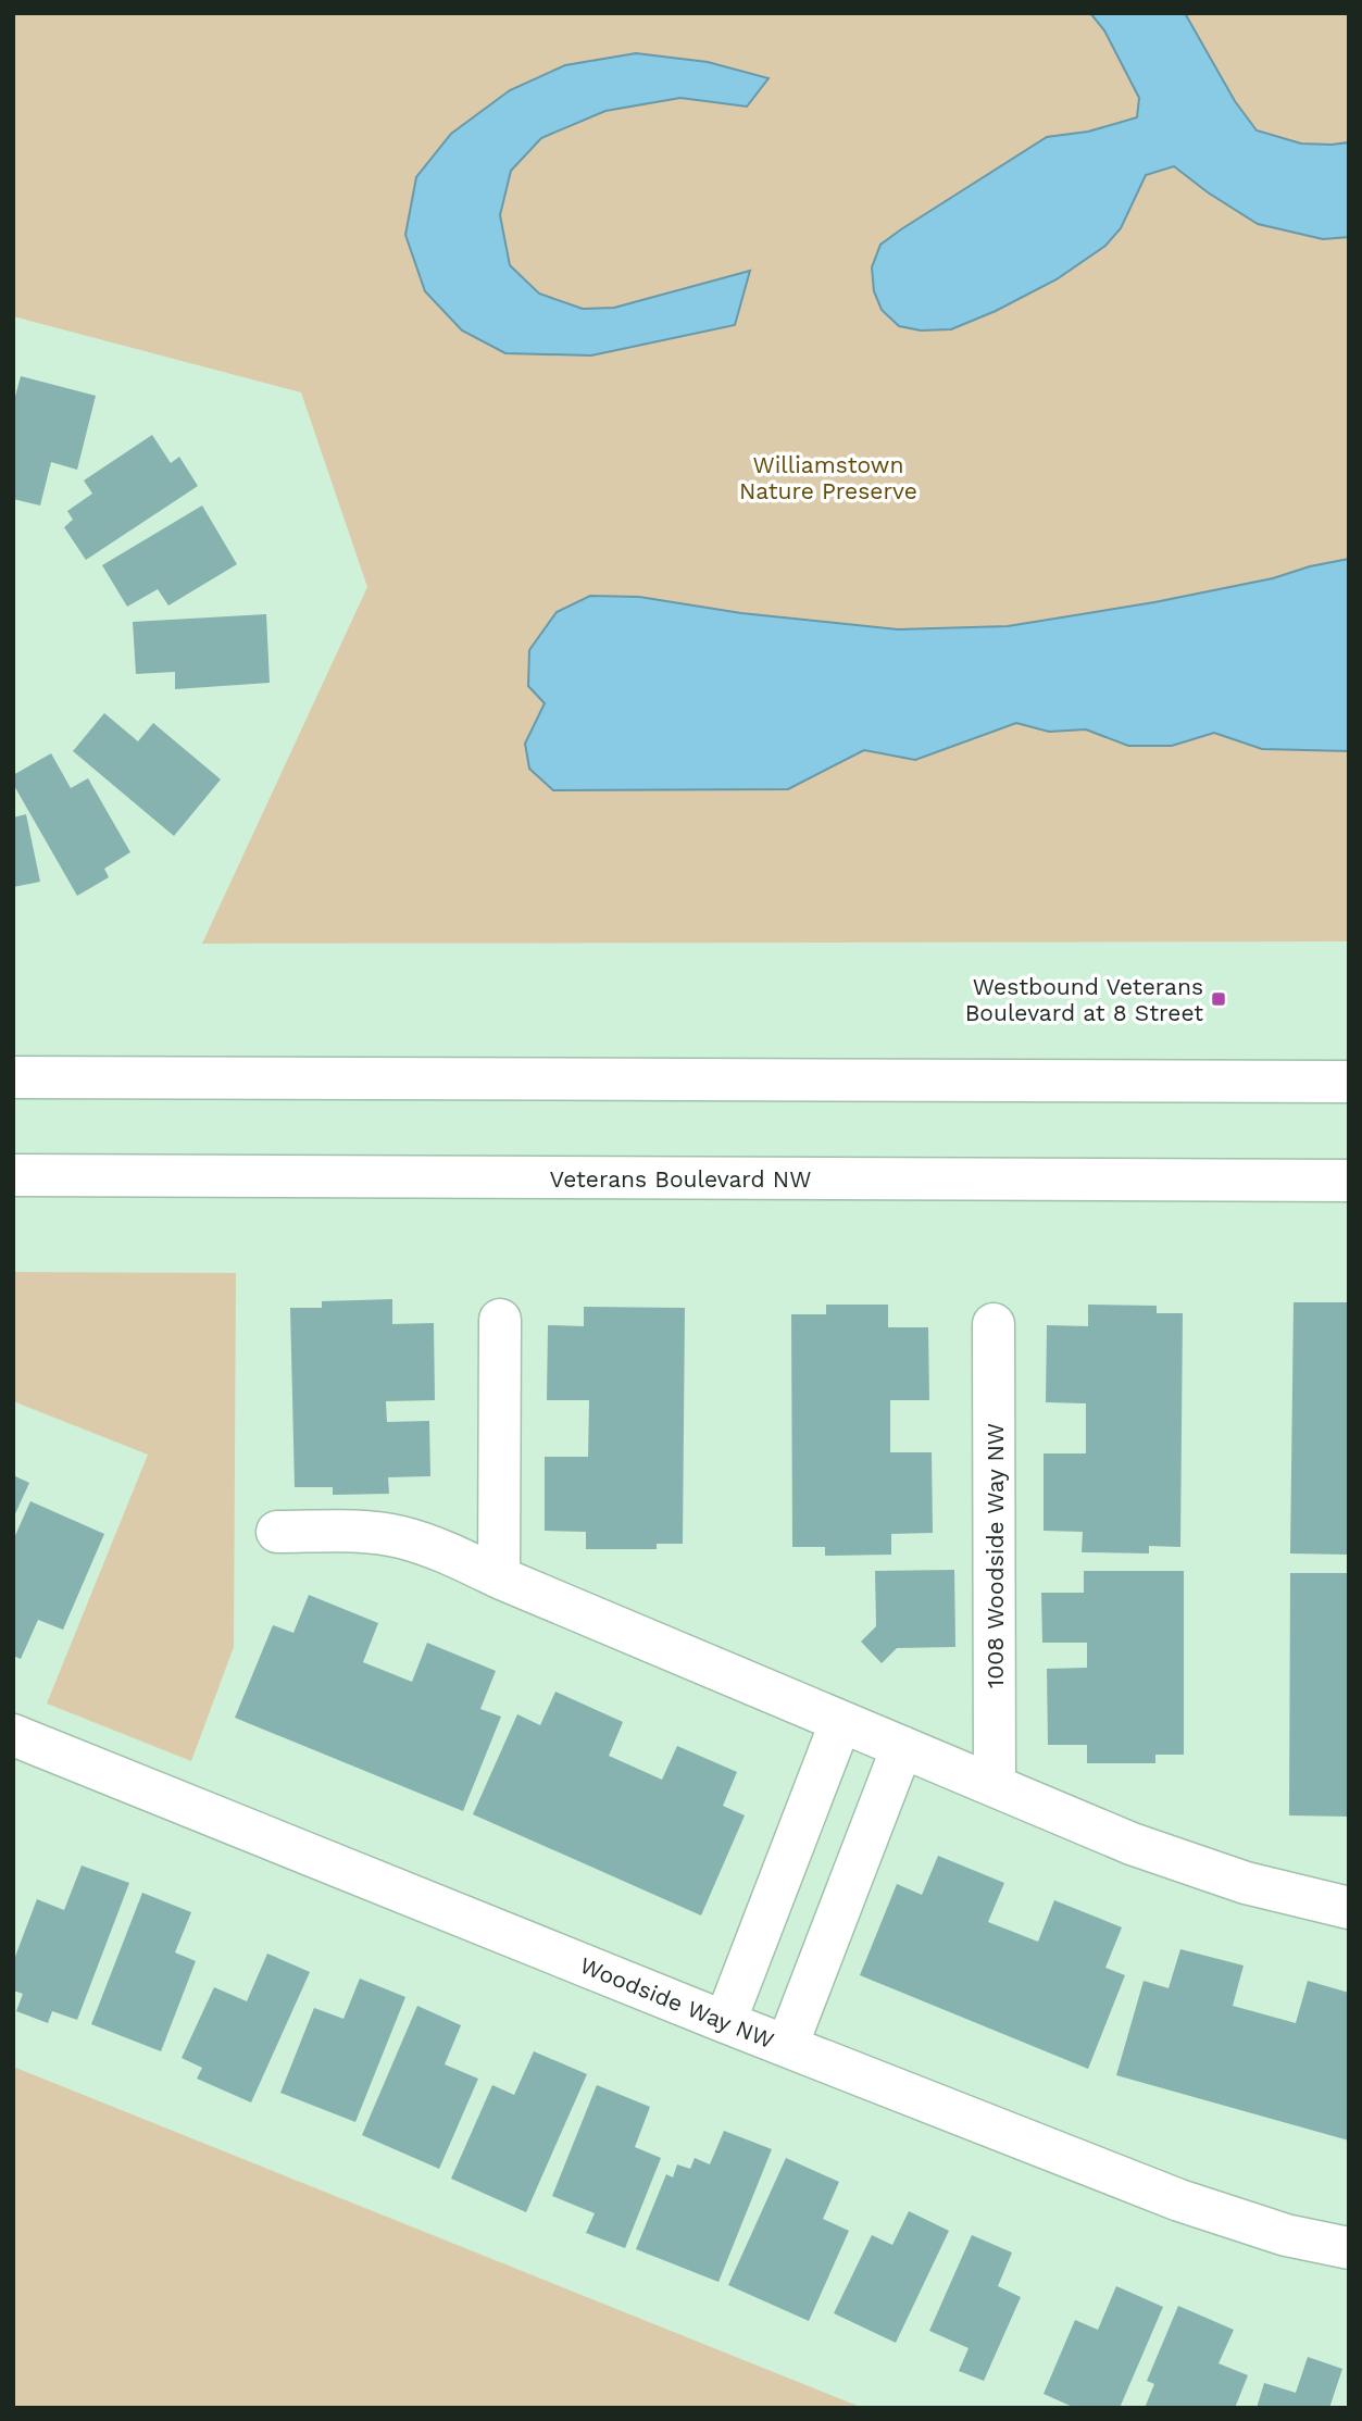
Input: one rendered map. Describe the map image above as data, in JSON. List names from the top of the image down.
{
  "streets": {
    "street": ["Veterans Boulevard NW", "1008 Woodside Way NW", "Woodside Way NW"]
  },
  "parks": ["Williamstown Nature Preserve"],
  "places": {
    "transit": ["Westbound Veterans Boulevard at 8 Street"]
  }
}
